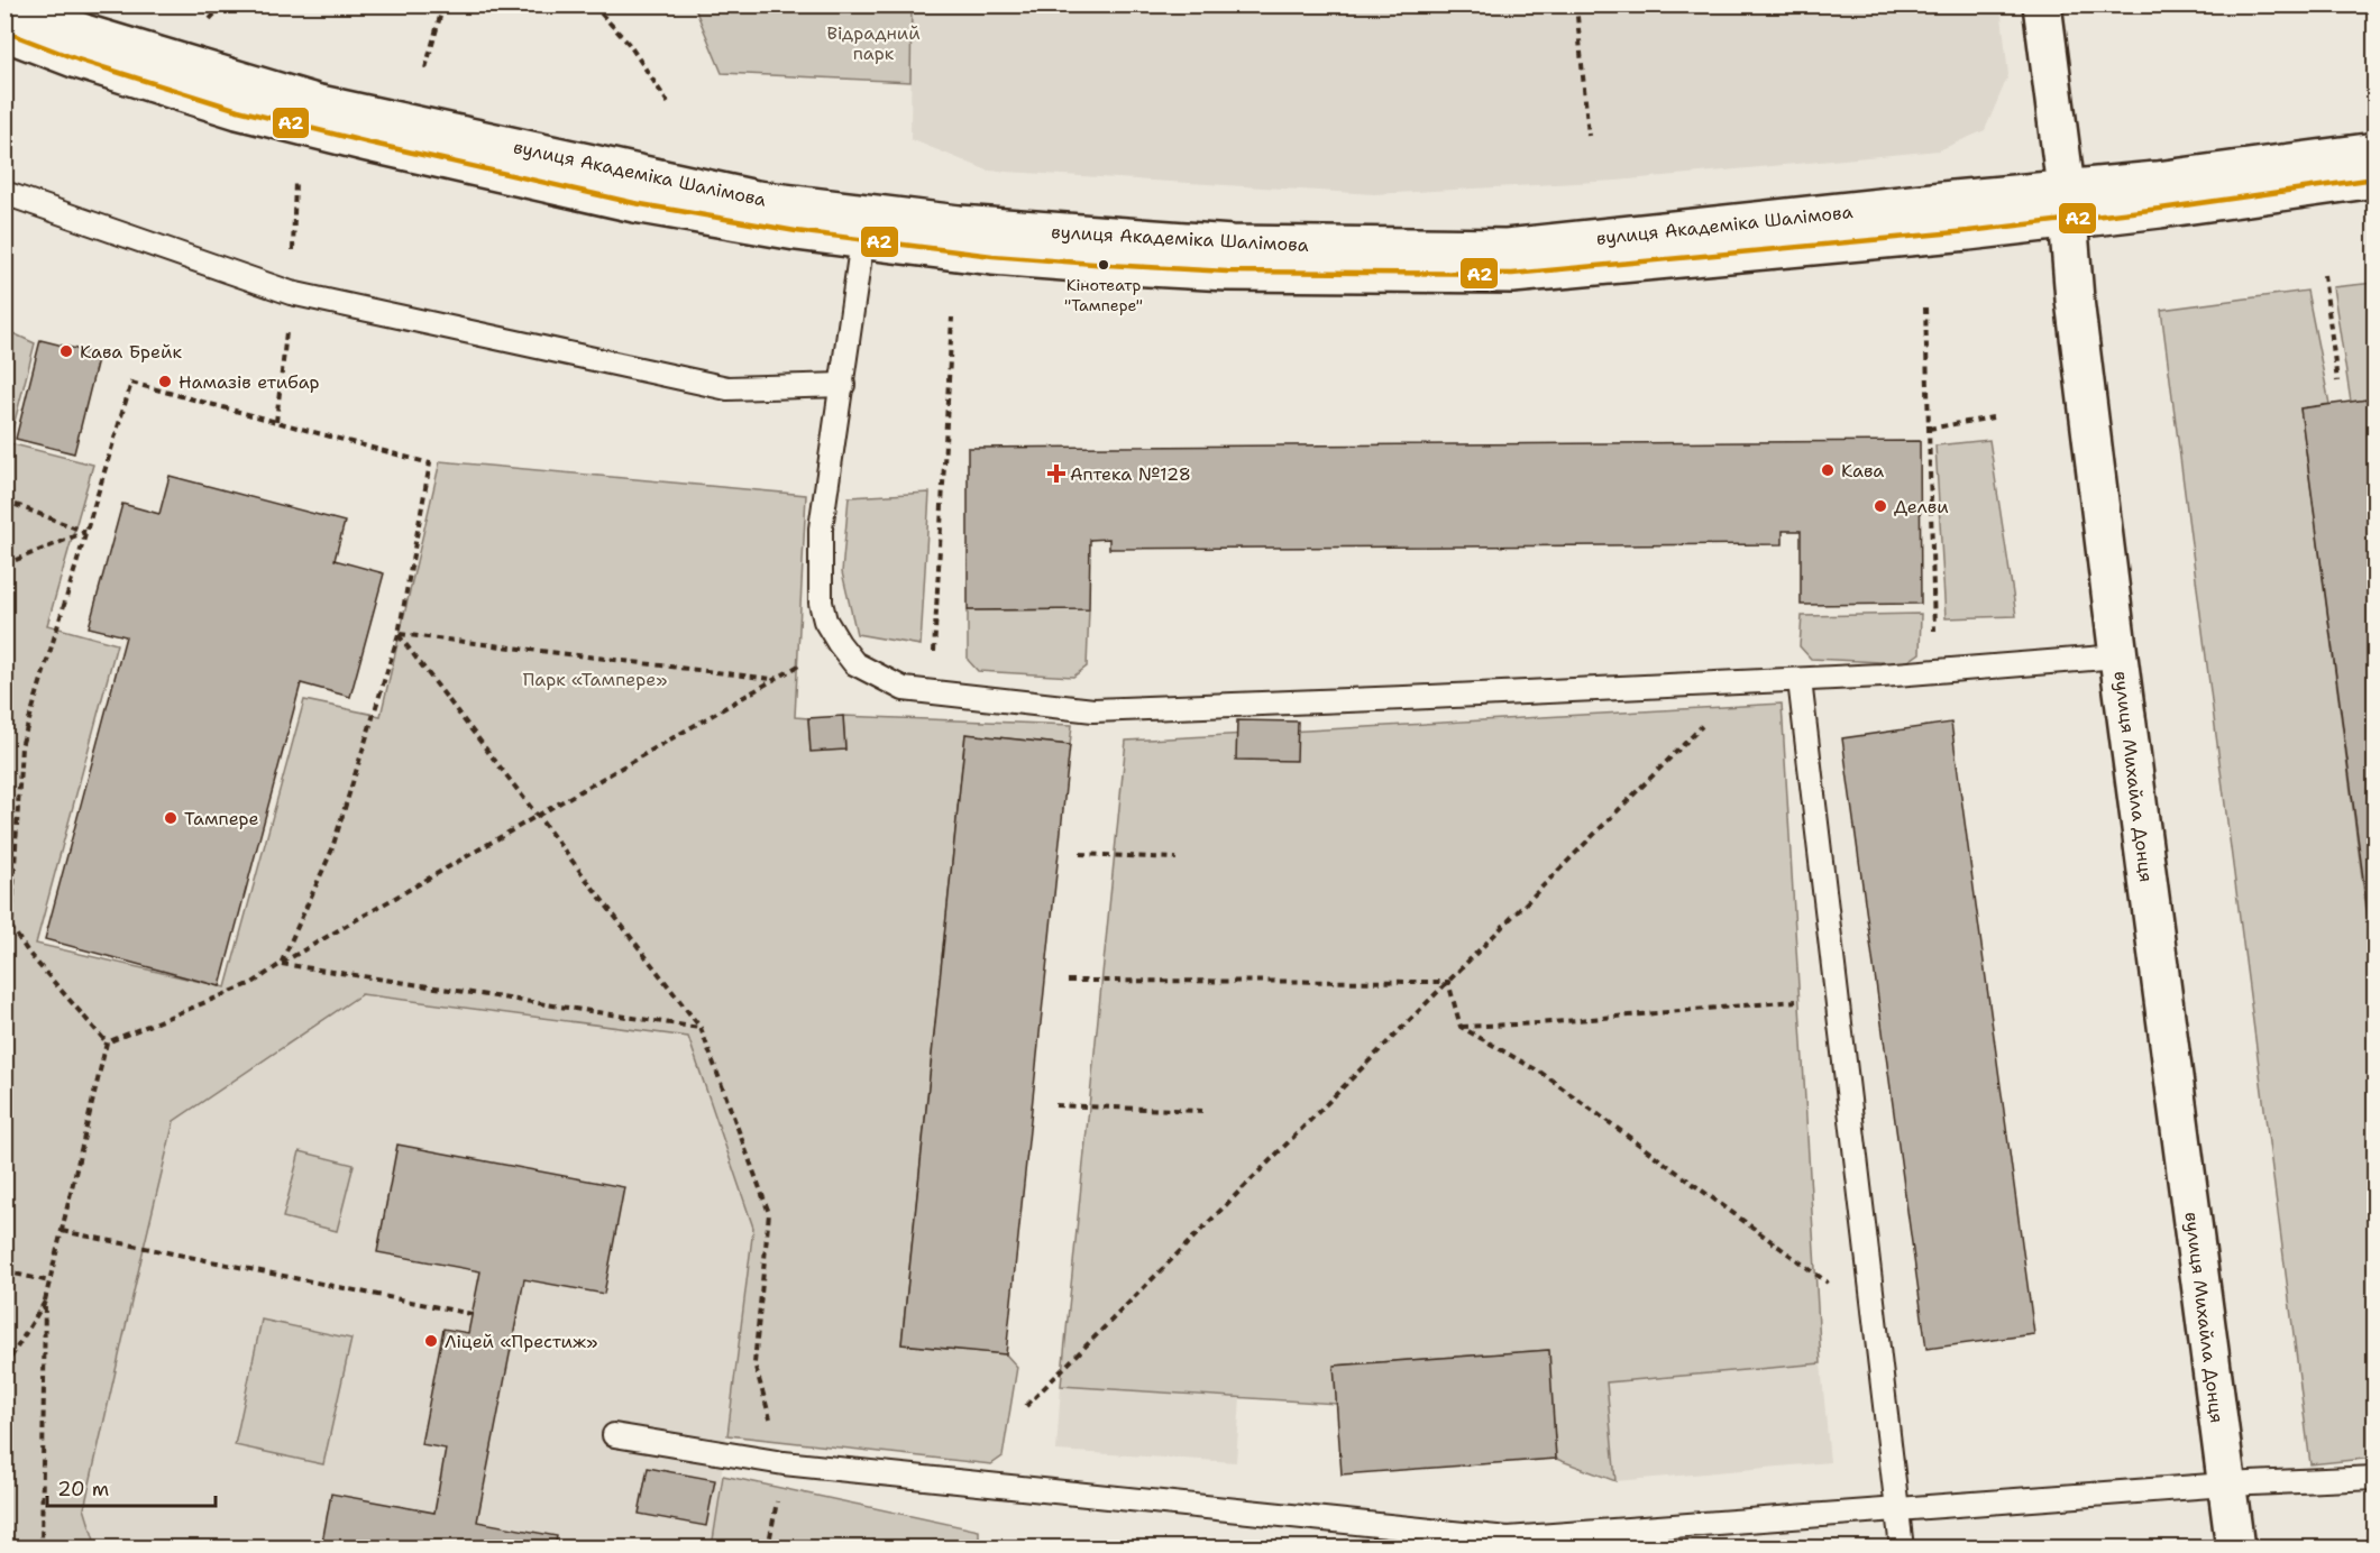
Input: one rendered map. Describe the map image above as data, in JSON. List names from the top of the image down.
{
  "streets": {
    "street": ["вулиця Академіка Шалімова", "вулиця Михайла Донця"]
  },
  "crossings": [
    ["вулиця Академіка Шалімова", "вулиця Михайла Донця"]
  ],
  "parks": ["Відрадний парк", "Парк «Тампере»"],
  "places": {
    "other": [
      "Кінотеатр \"Тампере\"",
      "Кава Брейк",
      "Намазів етибар",
      "Кава",
      "Делви",
      "Тампере",
      "Ліцей «Престиж»"
    ],
    "health": ["Аптека №128"]
  },
  "lines": ["transit line А2"],
  "scale_bar": "20 m"
}
